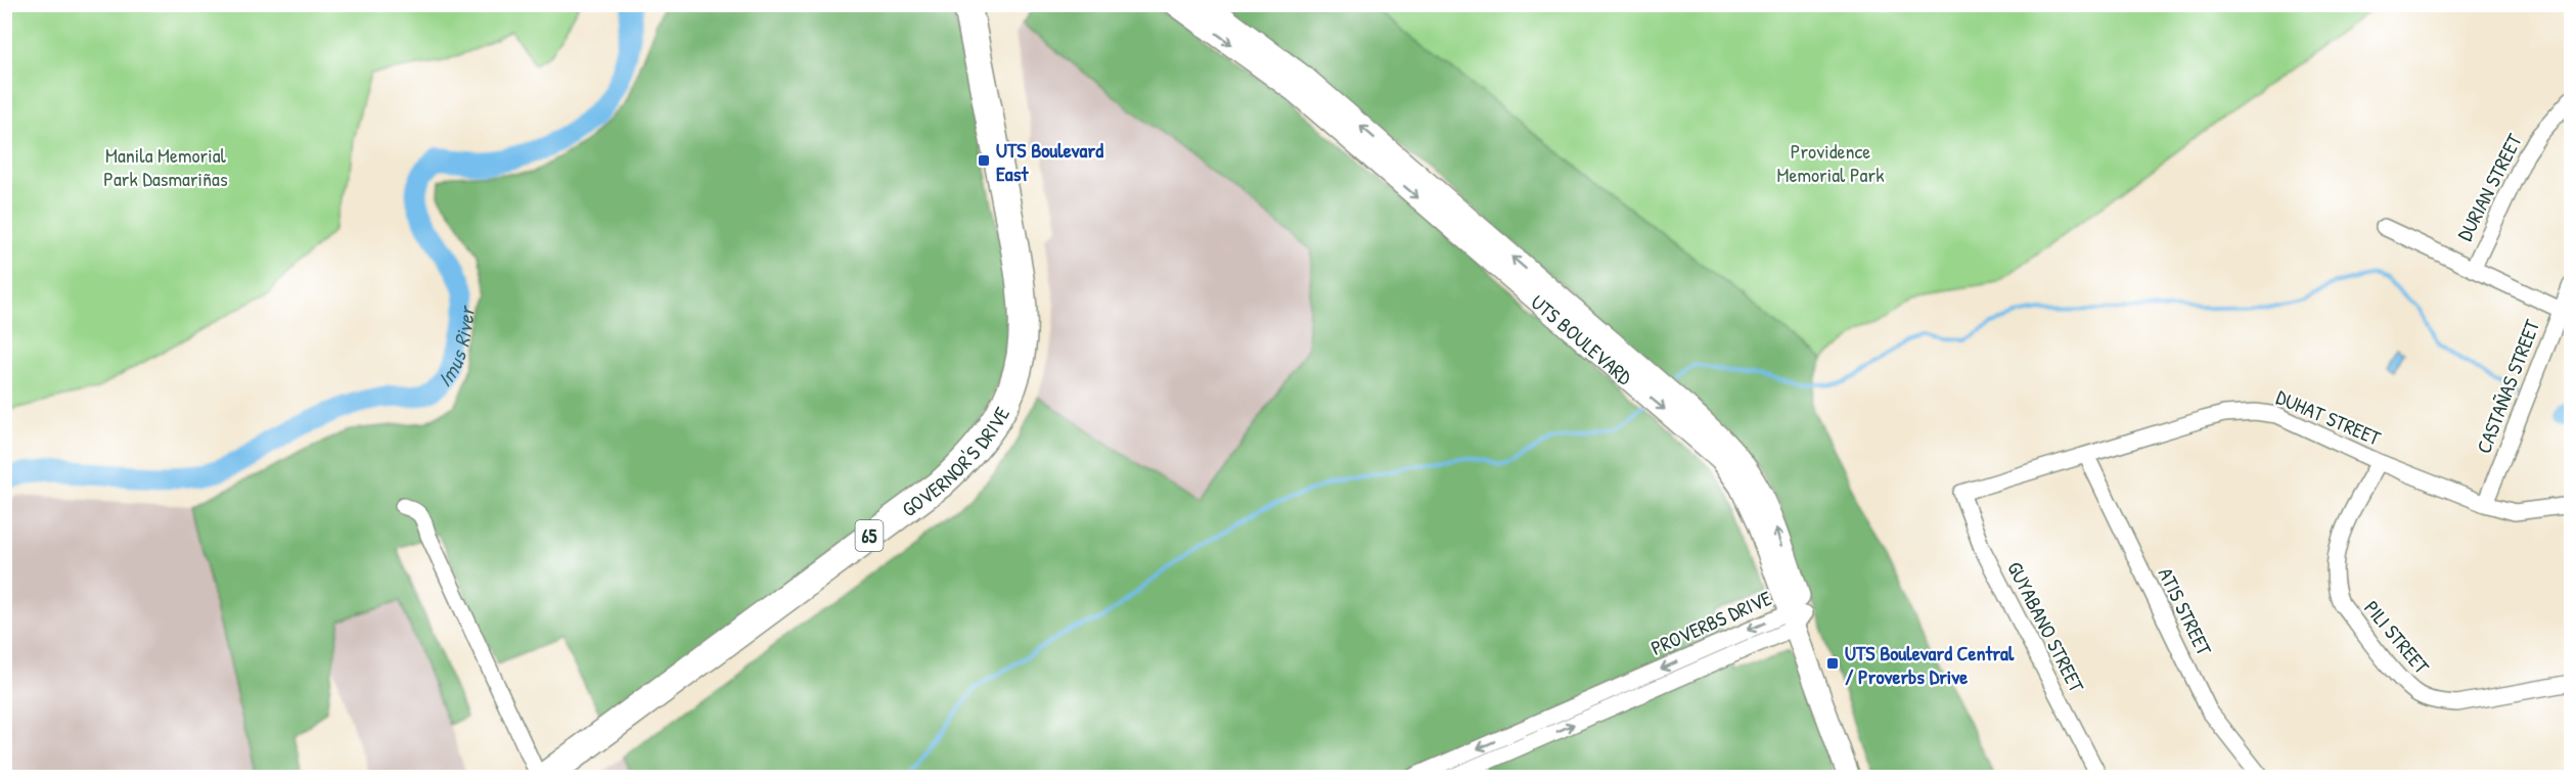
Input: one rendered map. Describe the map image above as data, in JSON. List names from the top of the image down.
{
  "streets": {
    "highway": ["GOVERNOR'S DRIVE", "65"],
    "main road": ["UTS BOULEVARD"],
    "street": [
      "DURIAN STREET",
      "CASTAÑAS STREET",
      "DUHAT STREET",
      "ATIS STREET",
      "PROVERBS DRIVE",
      "GUYABANO STREET",
      "PILI STREET"
    ]
  },
  "crossings": [
    ["UTS BOULEVARD", "PROVERBS DRIVE"],
    ["CASTAÑAS STREET", "DUHAT STREET"],
    ["DUHAT STREET", "ATIS STREET"],
    ["DUHAT STREET", "GUYABANO STREET"],
    ["DUHAT STREET", "PILI STREET"]
  ],
  "water": ["Imus River"],
  "parks": ["Providence Memorial Park", "Manila Memorial Park Dasmariñas"],
  "places": {
    "transit": ["UTS Boulevard East", "UTS Boulevard Central / Proverbs Drive"]
  }
}
